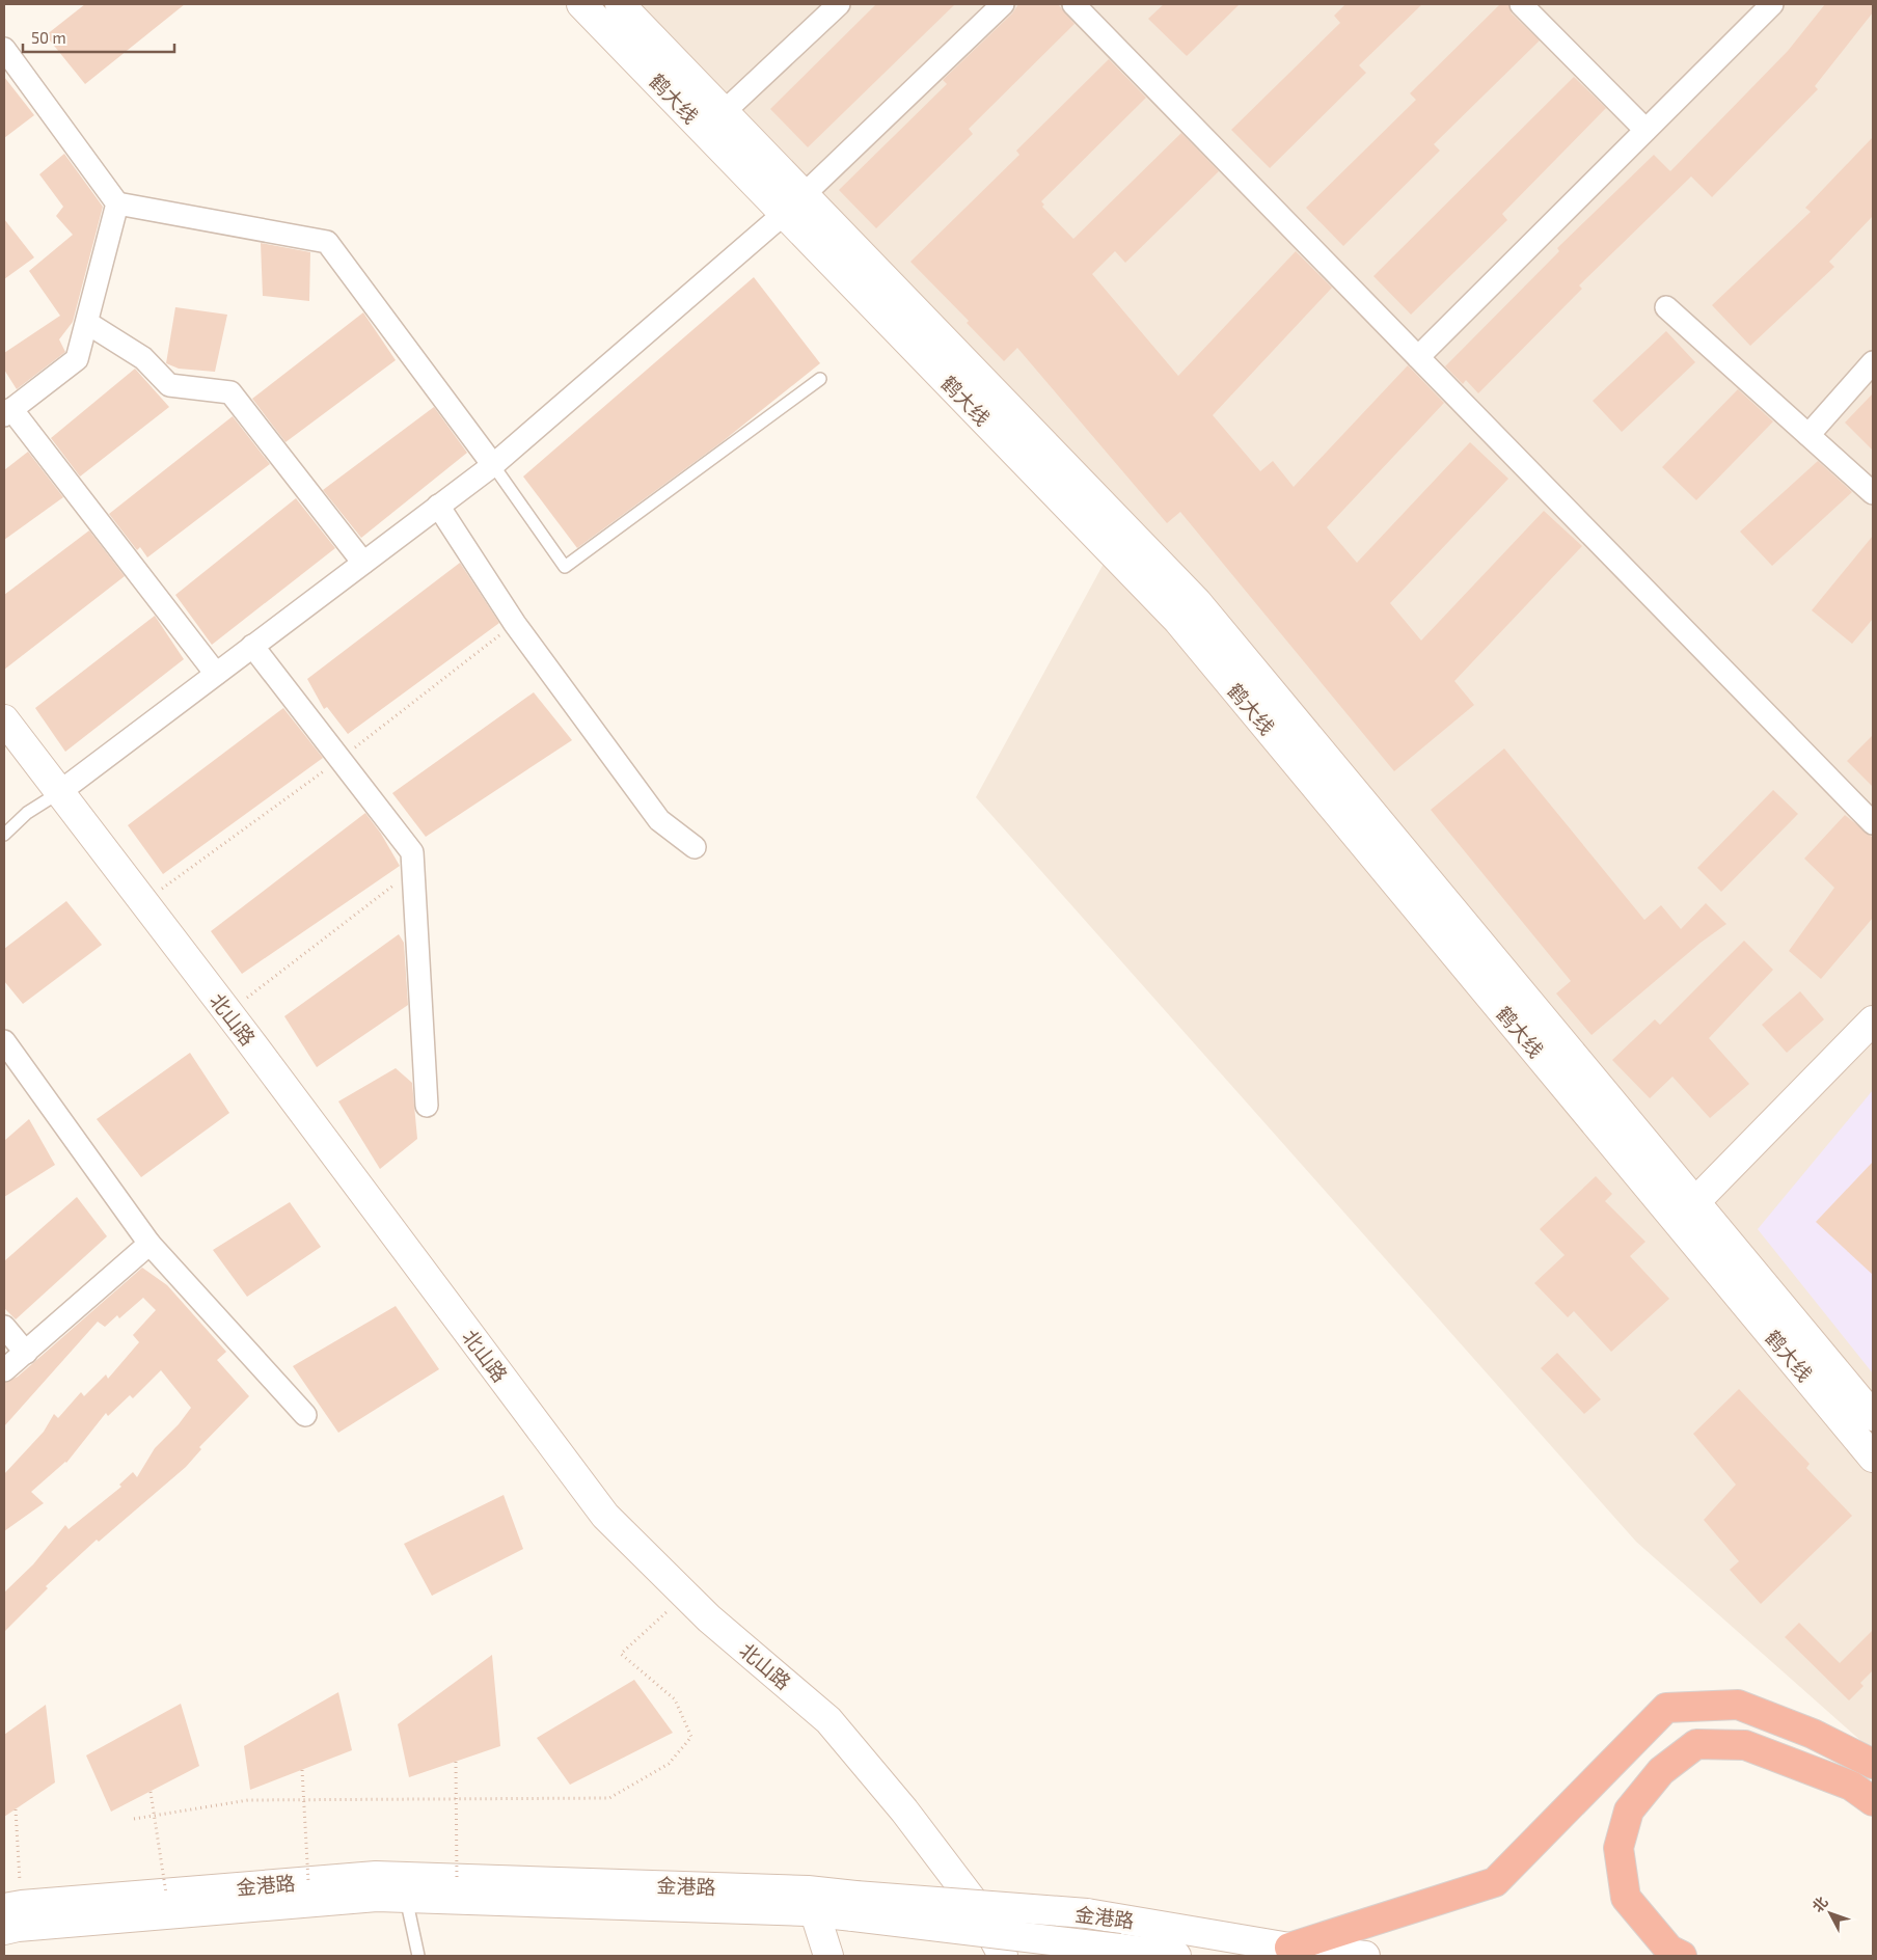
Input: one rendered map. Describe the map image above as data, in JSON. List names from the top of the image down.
{
  "streets": {
    "main road": ["鹤大线", "北山路", "金港路"]
  },
  "scale_bar": "50 m",
  "north": "top left"
}
